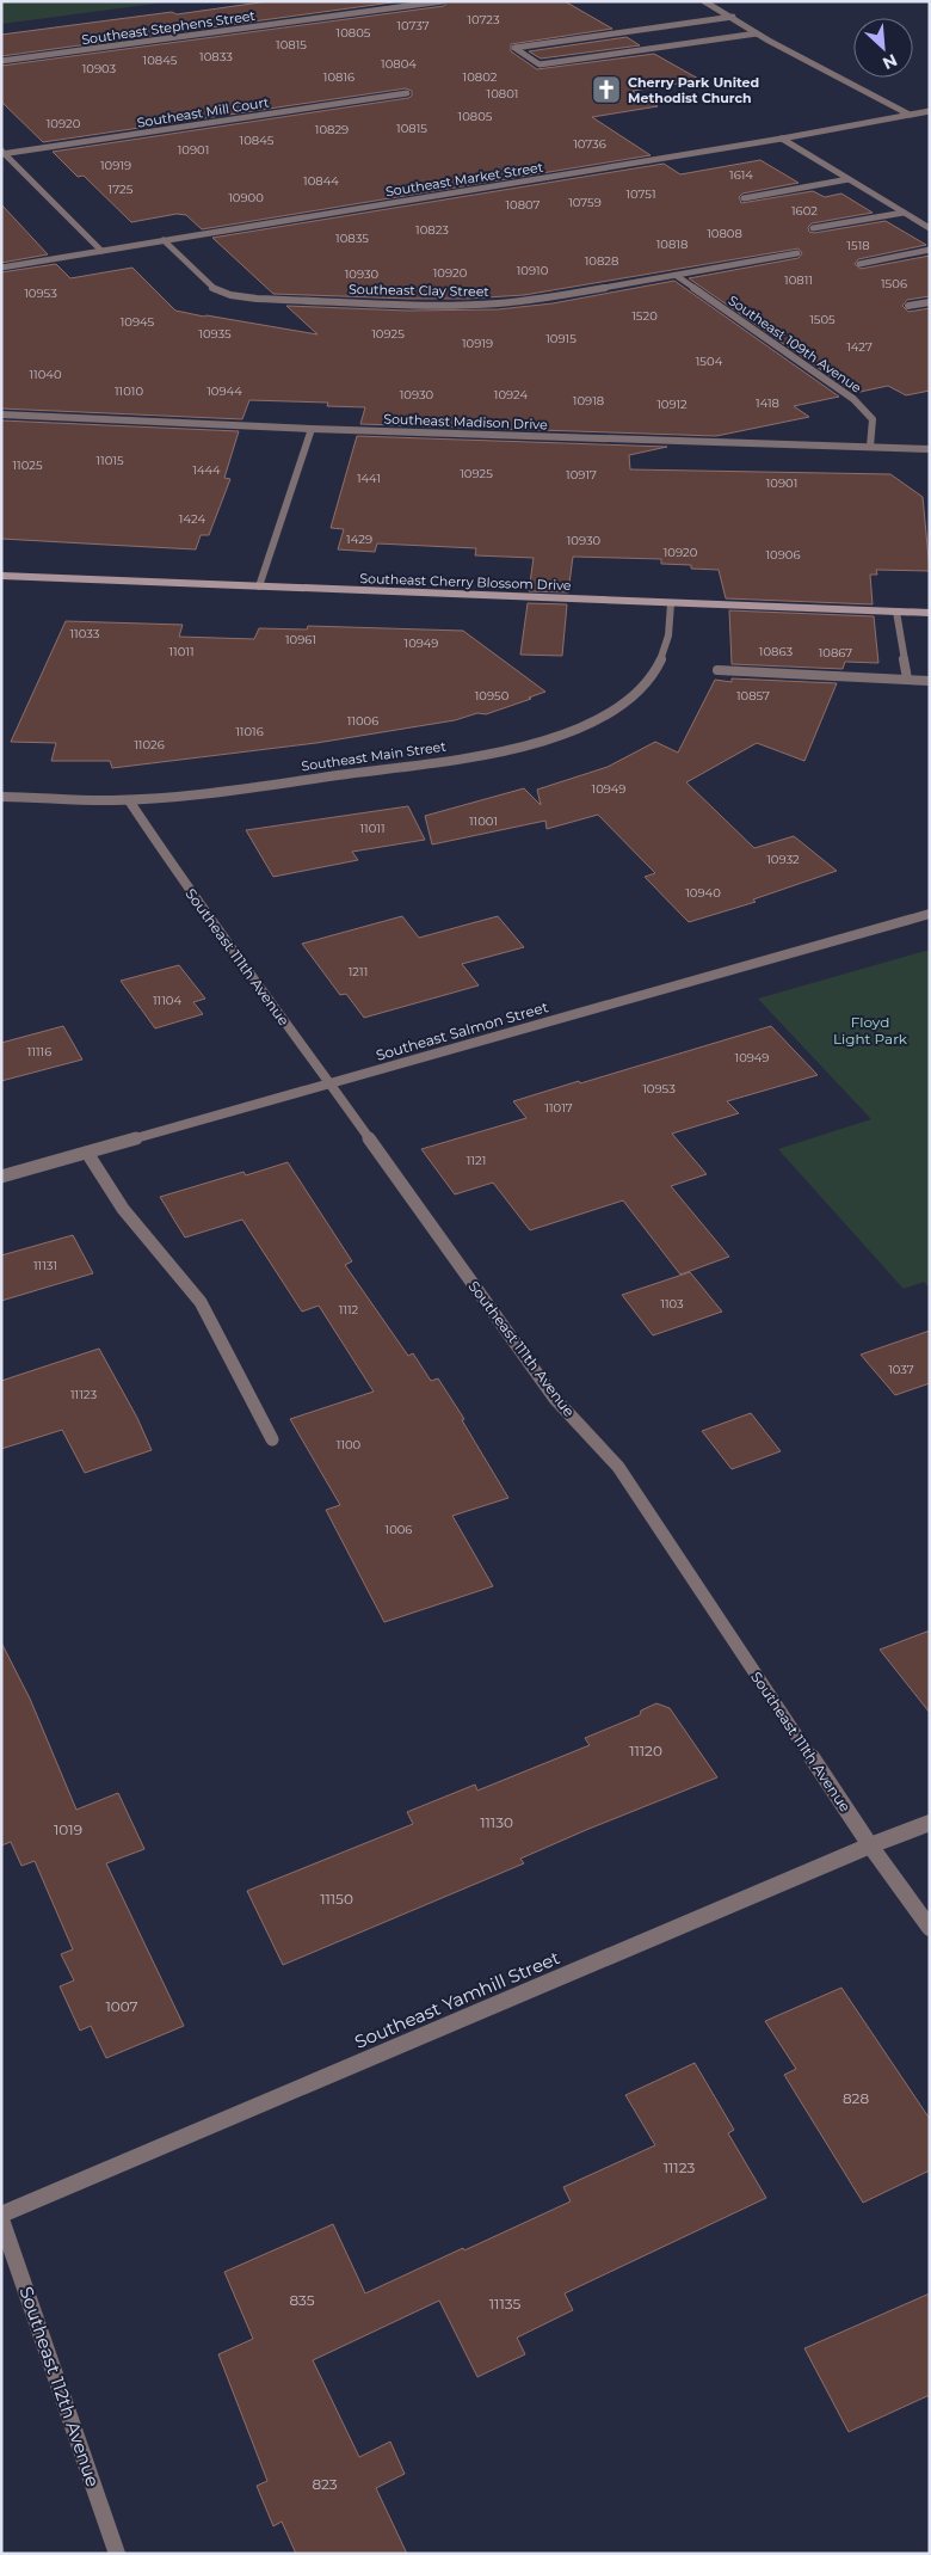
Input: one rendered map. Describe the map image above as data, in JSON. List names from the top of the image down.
{
  "streets": {
    "main road": ["Southeast Cherry Blossom Drive"],
    "street": [
      "Southeast Stephens Street",
      "Southeast Mill Court",
      "Southeast Market Street",
      "Southeast Clay Street",
      "Southeast 109th Avenue",
      "Southeast Madison Drive",
      "Southeast Main Street",
      "Southeast 111th Avenue",
      "Southeast Salmon Street",
      "Southeast Yamhill Street",
      "Southeast 112th Avenue"
    ]
  },
  "crossings": [
    ["Southeast Market Street", "Southeast Clay Street"],
    ["Southeast Clay Street", "Southeast 109th Avenue"],
    ["Southeast 109th Avenue", "Southeast Madison Drive"],
    ["Southeast Cherry Blossom Drive", "Southeast Main Street"],
    ["Southeast Main Street", "Southeast 111th Avenue"],
    ["Southeast 111th Avenue", "Southeast Salmon Street"],
    ["Southeast 111th Avenue", "Southeast Yamhill Street"]
  ],
  "parks": ["Floyd Light Park"],
  "places": {
    "church": ["Cherry Park United Methodist Church"]
  },
  "house_numbers": [
    "10723",
    "10737",
    "10805",
    "10815",
    "10833",
    "10845",
    "10804",
    "10903",
    "10816",
    "10802",
    "10801",
    "10805",
    "10920",
    "10815",
    "10829",
    "10845",
    "10736",
    "10901",
    "10919",
    "1614",
    "10844",
    "1725",
    "10751",
    "10900",
    "10759",
    "10807",
    "1602",
    "10823",
    "10808",
    "10835",
    "10818",
    "1518",
    "10828",
    "10910",
    "10920",
    "10930",
    "10811",
    "1506",
    "10953",
    "1520",
    "1505",
    "10945",
    "10935",
    "10925",
    "10915",
    "10919",
    "1427",
    "1504",
    "11040",
    "11010",
    "10944",
    "10930",
    "10924",
    "10918",
    "1418",
    "10912",
    "11015",
    "11025",
    "1444",
    "10925",
    "10917",
    "1441",
    "10901",
    "1424",
    "1429",
    "10930",
    "10920",
    "10906",
    "11033",
    "10961",
    "10949",
    "11011",
    "10863",
    "10867",
    "10950",
    "10857",
    "11006",
    "11016",
    "11026",
    "10949",
    "11001",
    "11011",
    "10932",
    "10940",
    "1211",
    "11104",
    "11116",
    "10949",
    "10953",
    "11017",
    "1121",
    "11131",
    "1103",
    "1112",
    "1037",
    "11123",
    "1100",
    "1006",
    "11120",
    "11130",
    "1019",
    "11150",
    "1007",
    "828",
    "11123",
    "835",
    "11135",
    "823"
  ],
  "north": "bottom right"
}
